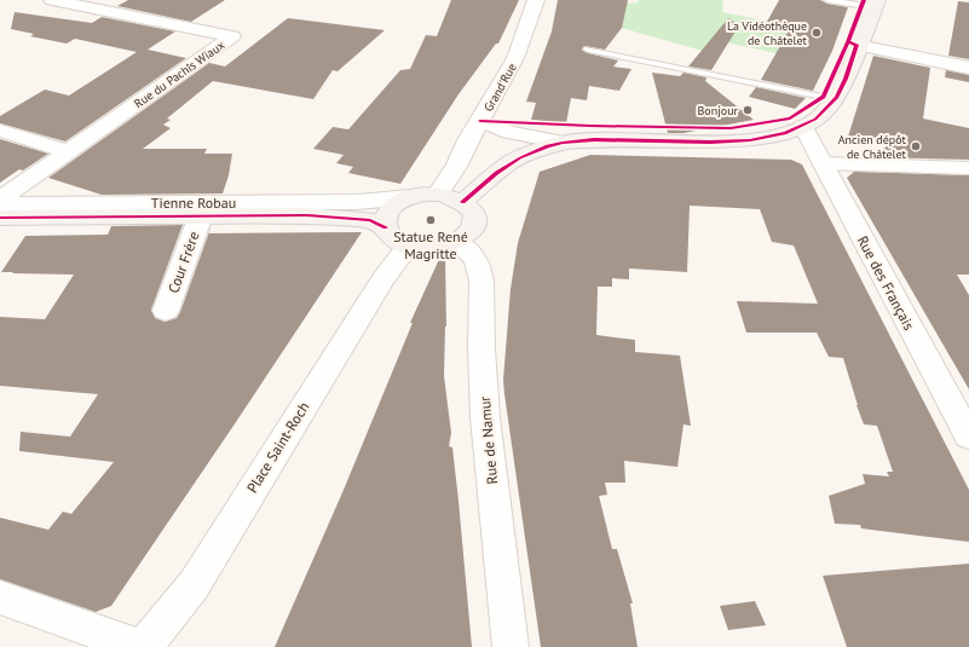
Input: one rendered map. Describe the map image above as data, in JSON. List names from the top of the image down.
{
  "streets": {
    "main road": ["Tienne Robau"],
    "street": [
      "Rue du Pachîs Wiaux",
      "Grand'Rue",
      "Cour Frère",
      "Rue des Français",
      "Rue de Namur",
      "Place Saint-Roch"
    ]
  },
  "crossings": [
    ["Grand'Rue", "Tienne Robau"],
    ["Grand'Rue", "Rue de Namur"],
    ["Grand'Rue", "Place Saint-Roch"],
    ["Tienne Robau", "Cour Frère"],
    ["Tienne Robau", "Rue de Namur"],
    ["Tienne Robau", "Place Saint-Roch"],
    ["Rue de Namur", "Place Saint-Roch"]
  ],
  "places": [
    "La Vidéothèque de Châtelet",
    "Bonjour",
    "Ancien dépôt de Châtelet",
    "Statue René Magritte"
  ]
}
